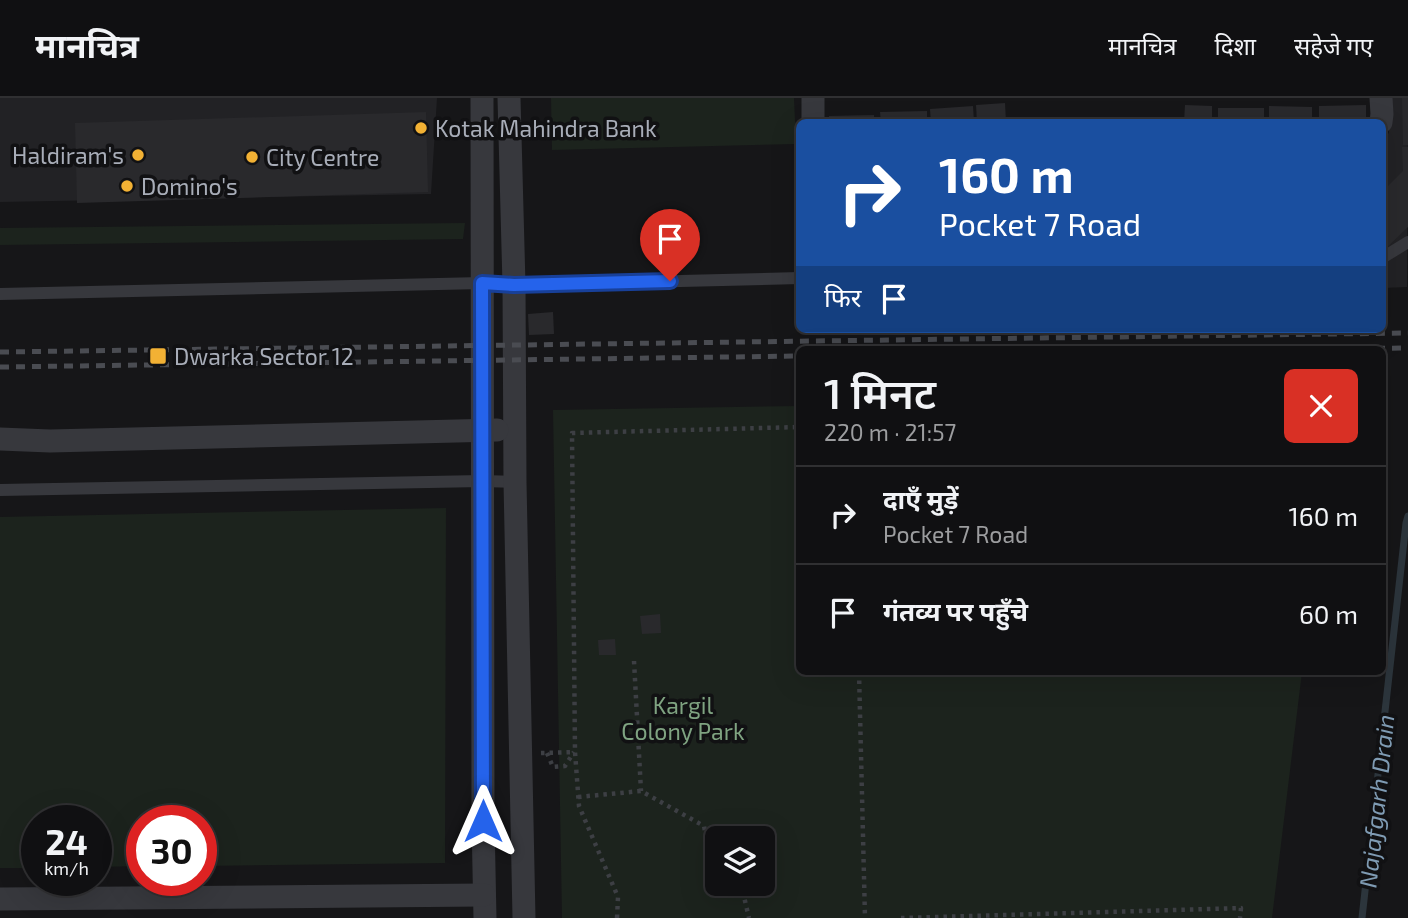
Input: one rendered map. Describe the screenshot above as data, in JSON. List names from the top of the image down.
{
  "water": ["Najafgarh Drain"],
  "parks": ["Kargil Colony Park"],
  "places": {
    "other": [
      "Kotak Mahindra Bank",
      "Haldiram's",
      "City Centre",
      "Domino's"
    ],
    "transit": ["Dwarka Sector 12"]
  },
  "page": {
    "header": "मानचित्र",
    "nav": ["मानचित्र", "दिशा", "सहेजे गए"],
    "turn": ["160 m", "Pocket 7 Road"],
    "then": "फिर",
    "heading": ["1 मिनट", "220 m · 21:57"],
    "list": [
      {
        "name": "दाएँ मुड़ें",
        "note": "Pocket 7 Road",
        "value": "160 m"
      },
      {
        "name": "गंतव्य पर पहुँचे",
        "value": "60 m"
      }
    ],
    "speed": "24 km/h",
    "limit": "30"
  }
}
